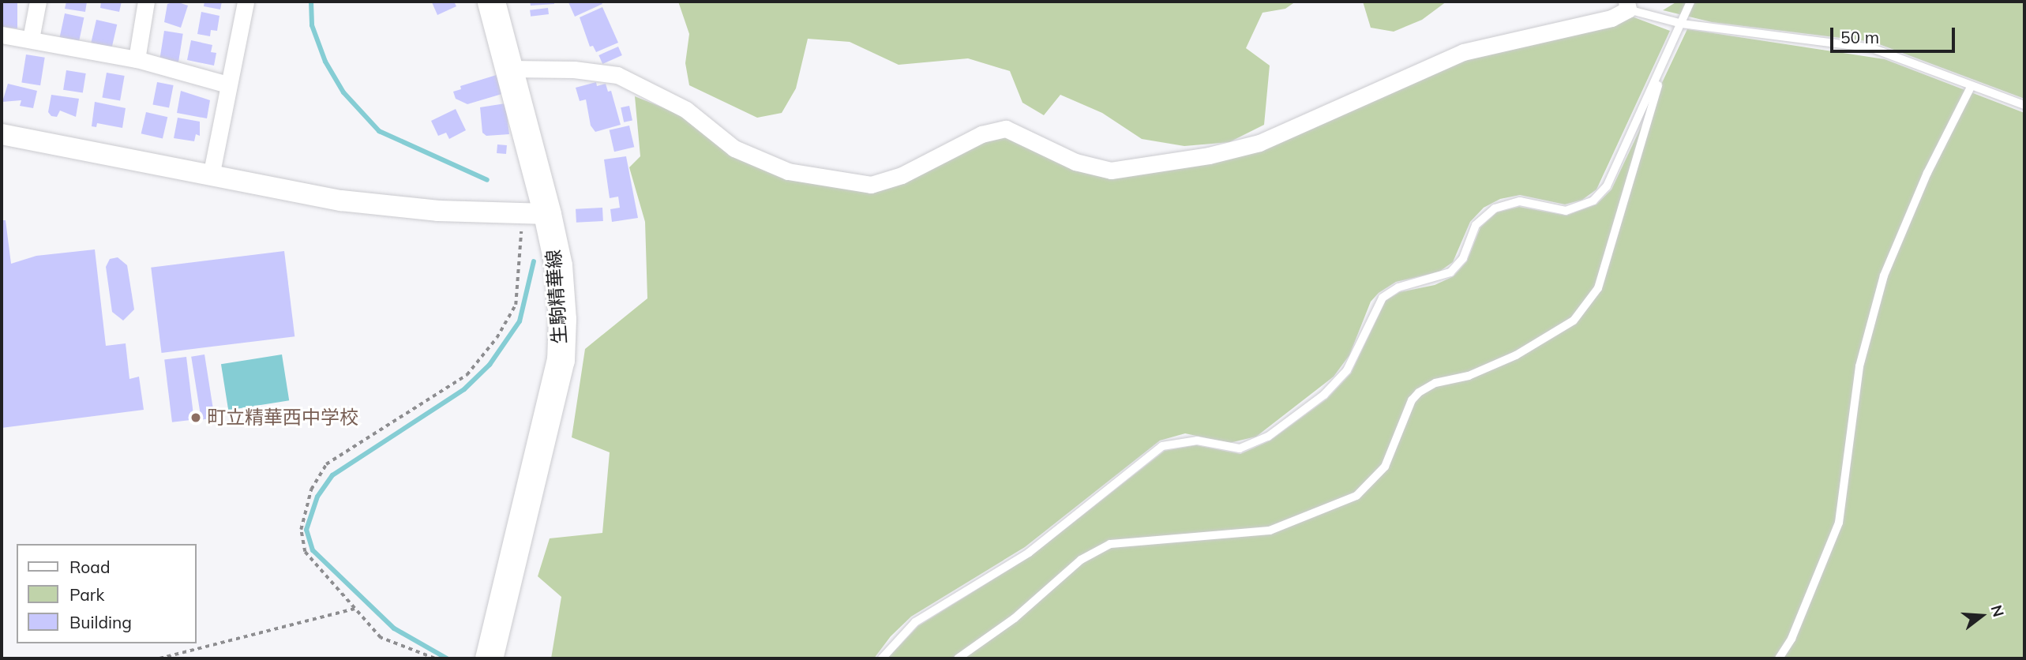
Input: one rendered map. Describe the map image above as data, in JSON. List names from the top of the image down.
{
  "streets": {
    "main road": ["生駒精華線"]
  },
  "places": ["町立精華西中学校"],
  "legend": ["Road", "Park", "Building"],
  "scale_bar": "50 m",
  "north": "right"
}
